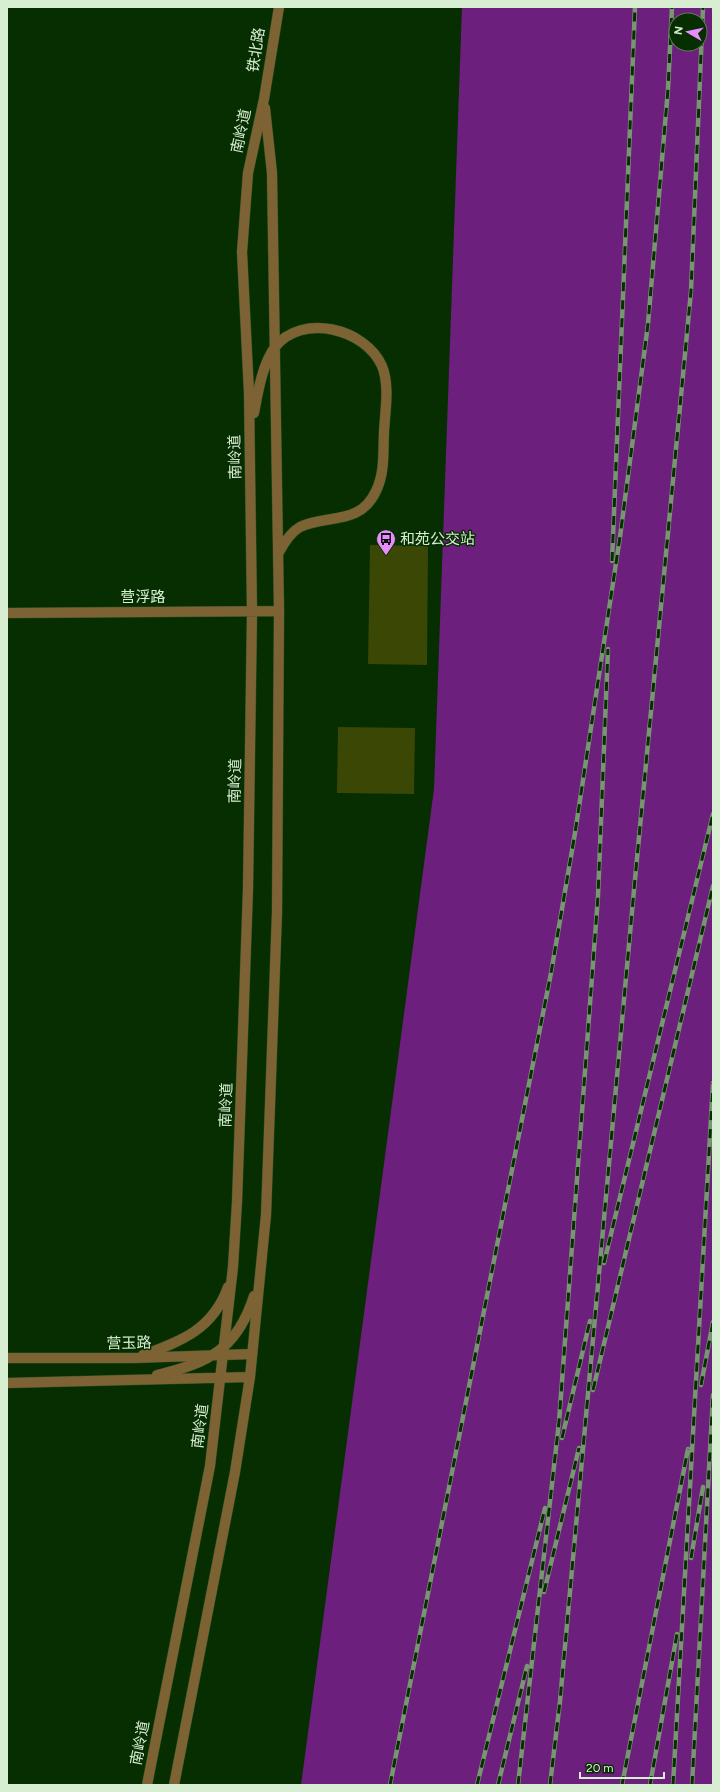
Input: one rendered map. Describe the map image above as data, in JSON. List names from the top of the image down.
{
  "streets": {
    "street": [
      "铁北路",
      "南岭道",
      "营浮路",
      "营玉路"
    ]
  },
  "crossings": [
    ["铁北路", "南岭道"],
    ["南岭道", "营浮路"],
    ["南岭道", "营玉路"]
  ],
  "places": {
    "bus stop": ["和苑公交站"]
  },
  "scale_bar": "20 m",
  "north": "left"
}
